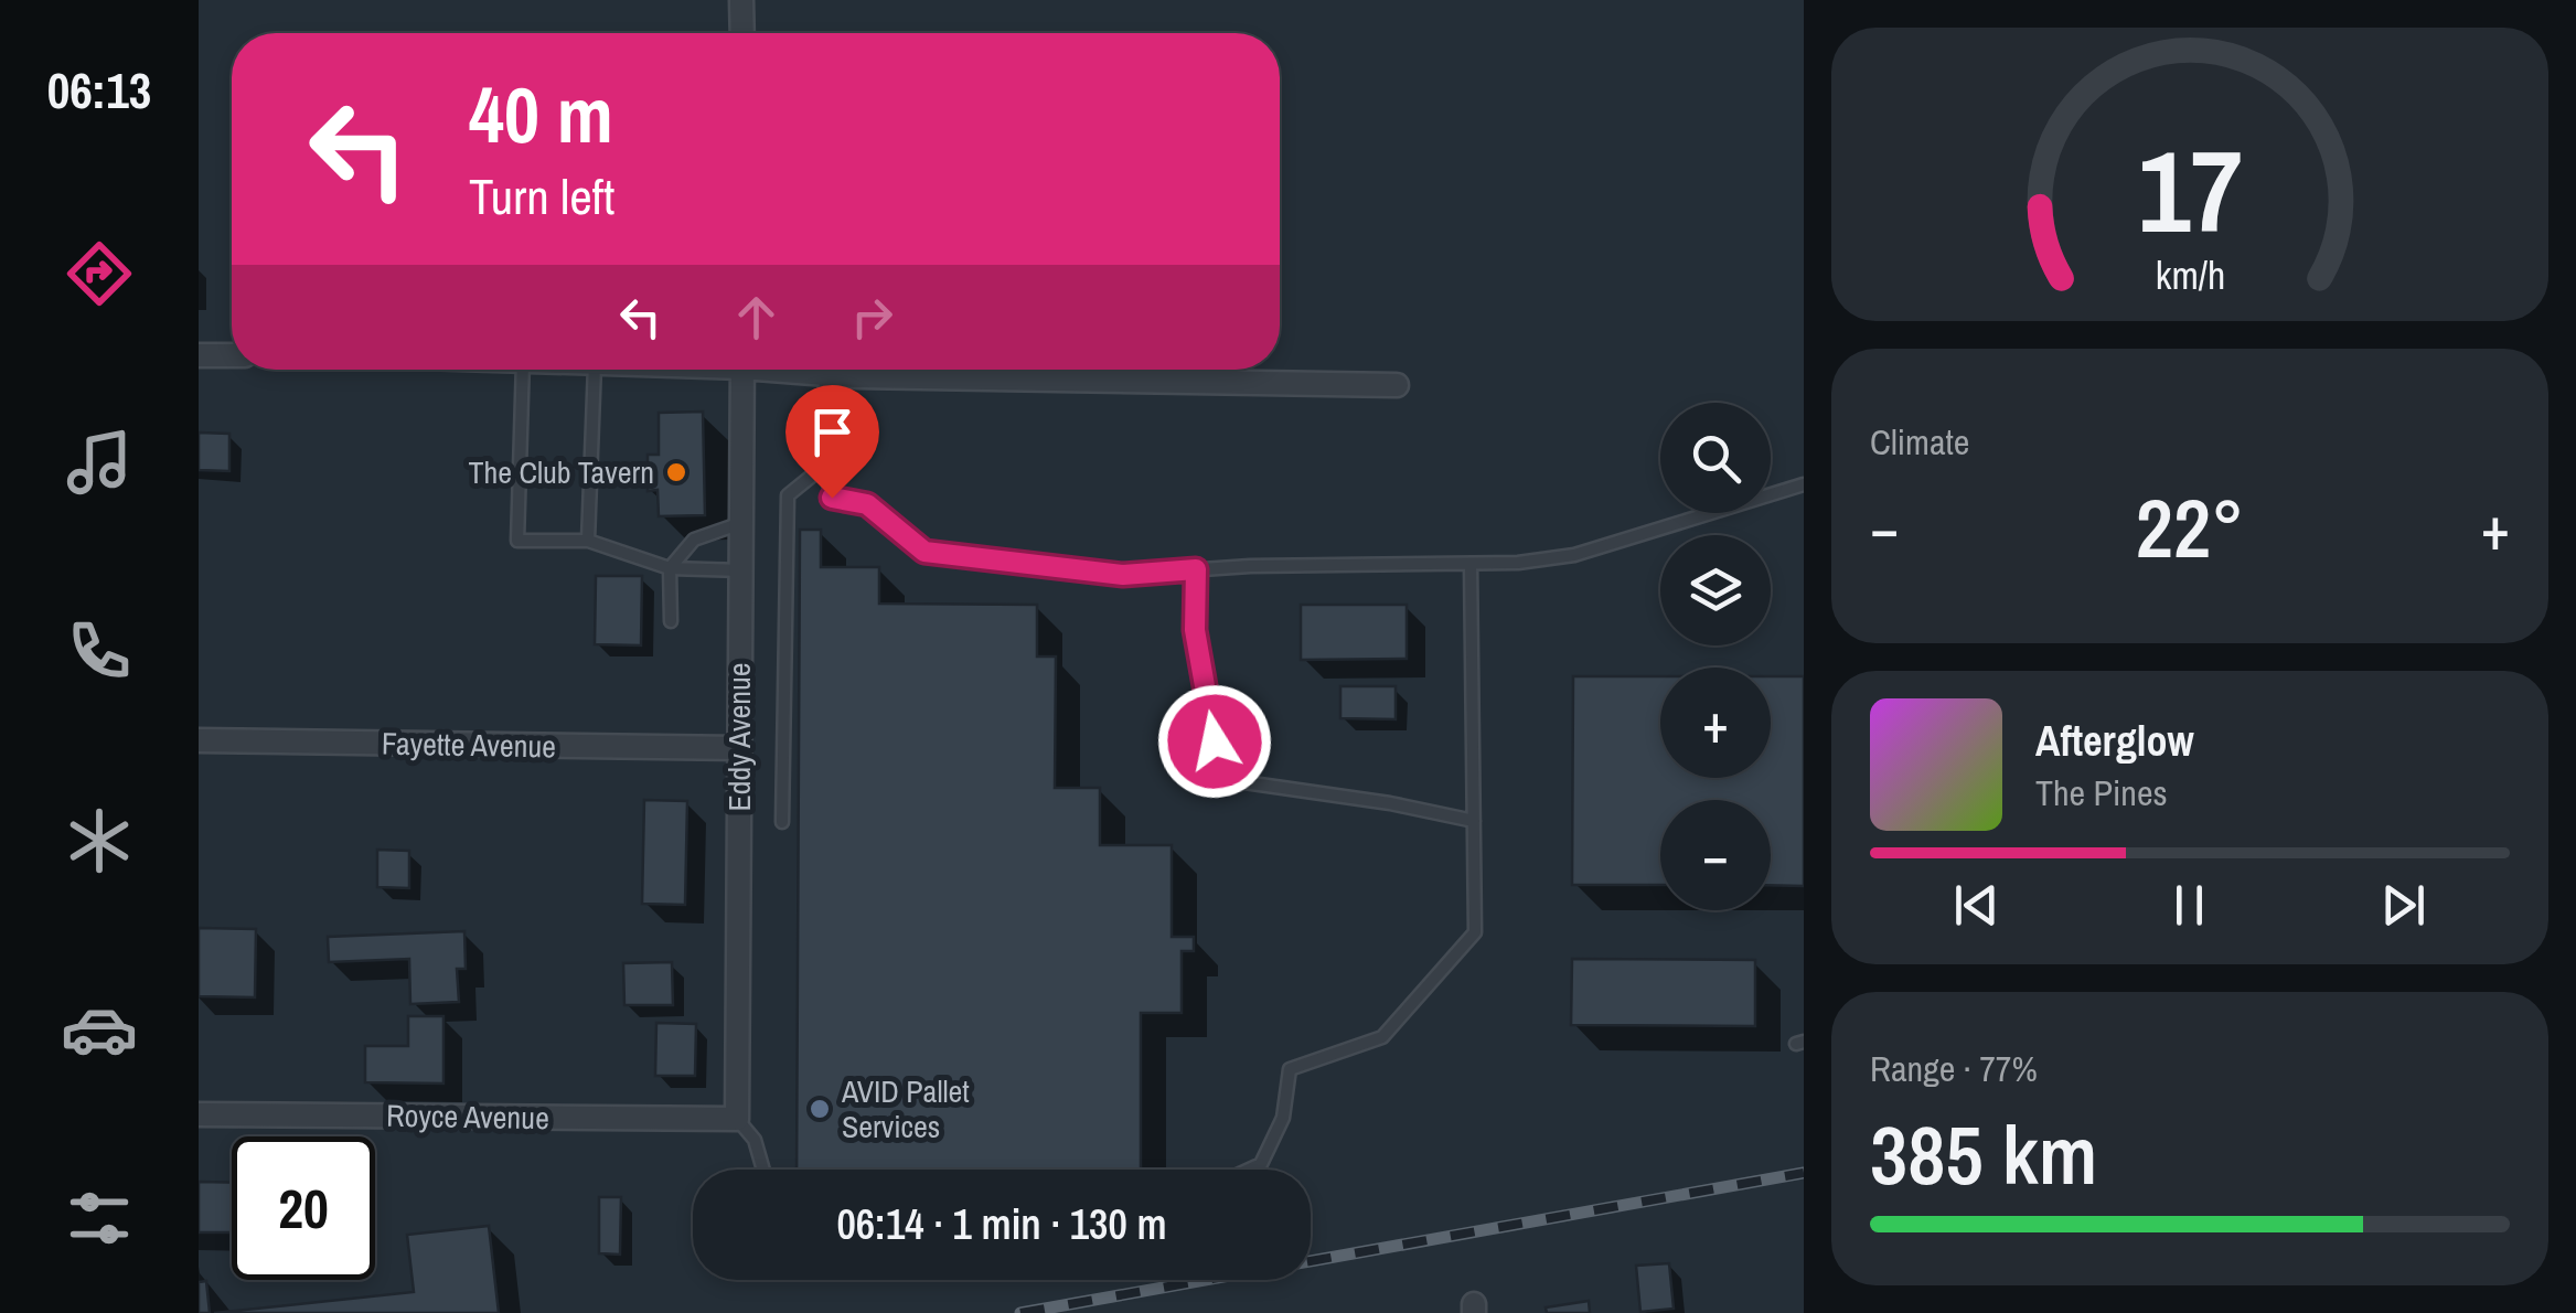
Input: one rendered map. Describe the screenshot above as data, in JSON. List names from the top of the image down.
{
  "streets": {
    "street": ["Eddy Avenue", "Fayette Avenue", "Royce Avenue"]
  },
  "crossings": [
    ["Eddy Avenue", "Fayette Avenue"],
    ["Eddy Avenue", "Royce Avenue"]
  ],
  "places": ["The Club Tavern", "AVID Pallet Services"],
  "page": {
    "tabs": "06:13",
    "turn": ["40 m", "Turn left"],
    "tile": [
      "Climate",
      ["Range · 77%", "385 km"]
    ],
    "map_buttons": ["+", "−"],
    "heat": ["−", "22°", "+"],
    "song": ["Afterglow", "The Pines"],
    "limit": "20",
    "trip": "06:14 · 1 min · 130 m",
    "gauge": ["17", "km/h"]
  }
}
